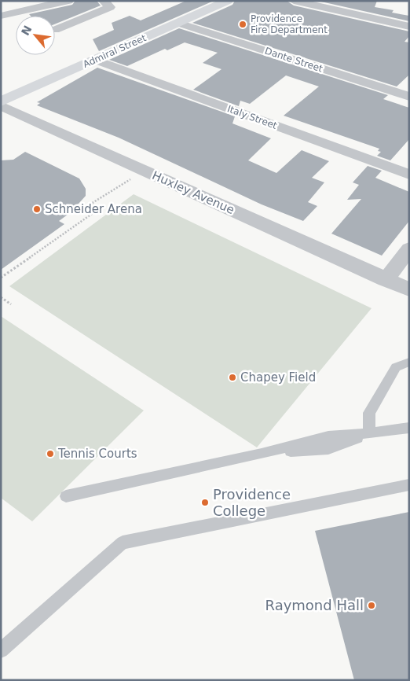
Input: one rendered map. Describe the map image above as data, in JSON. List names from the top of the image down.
{
  "streets": {
    "main road": ["Admiral Street"],
    "street": ["Dante Street", "Italy Street", "Huxley Avenue"]
  },
  "crossings": [
    ["Admiral Street", "Dante Street"],
    ["Admiral Street", "Italy Street"]
  ],
  "places": [
    "Providence Fire Department",
    "Schneider Arena",
    "Chapey Field",
    "Tennis Courts",
    "Providence College",
    "Raymond Hall"
  ],
  "north": "top left"
}
